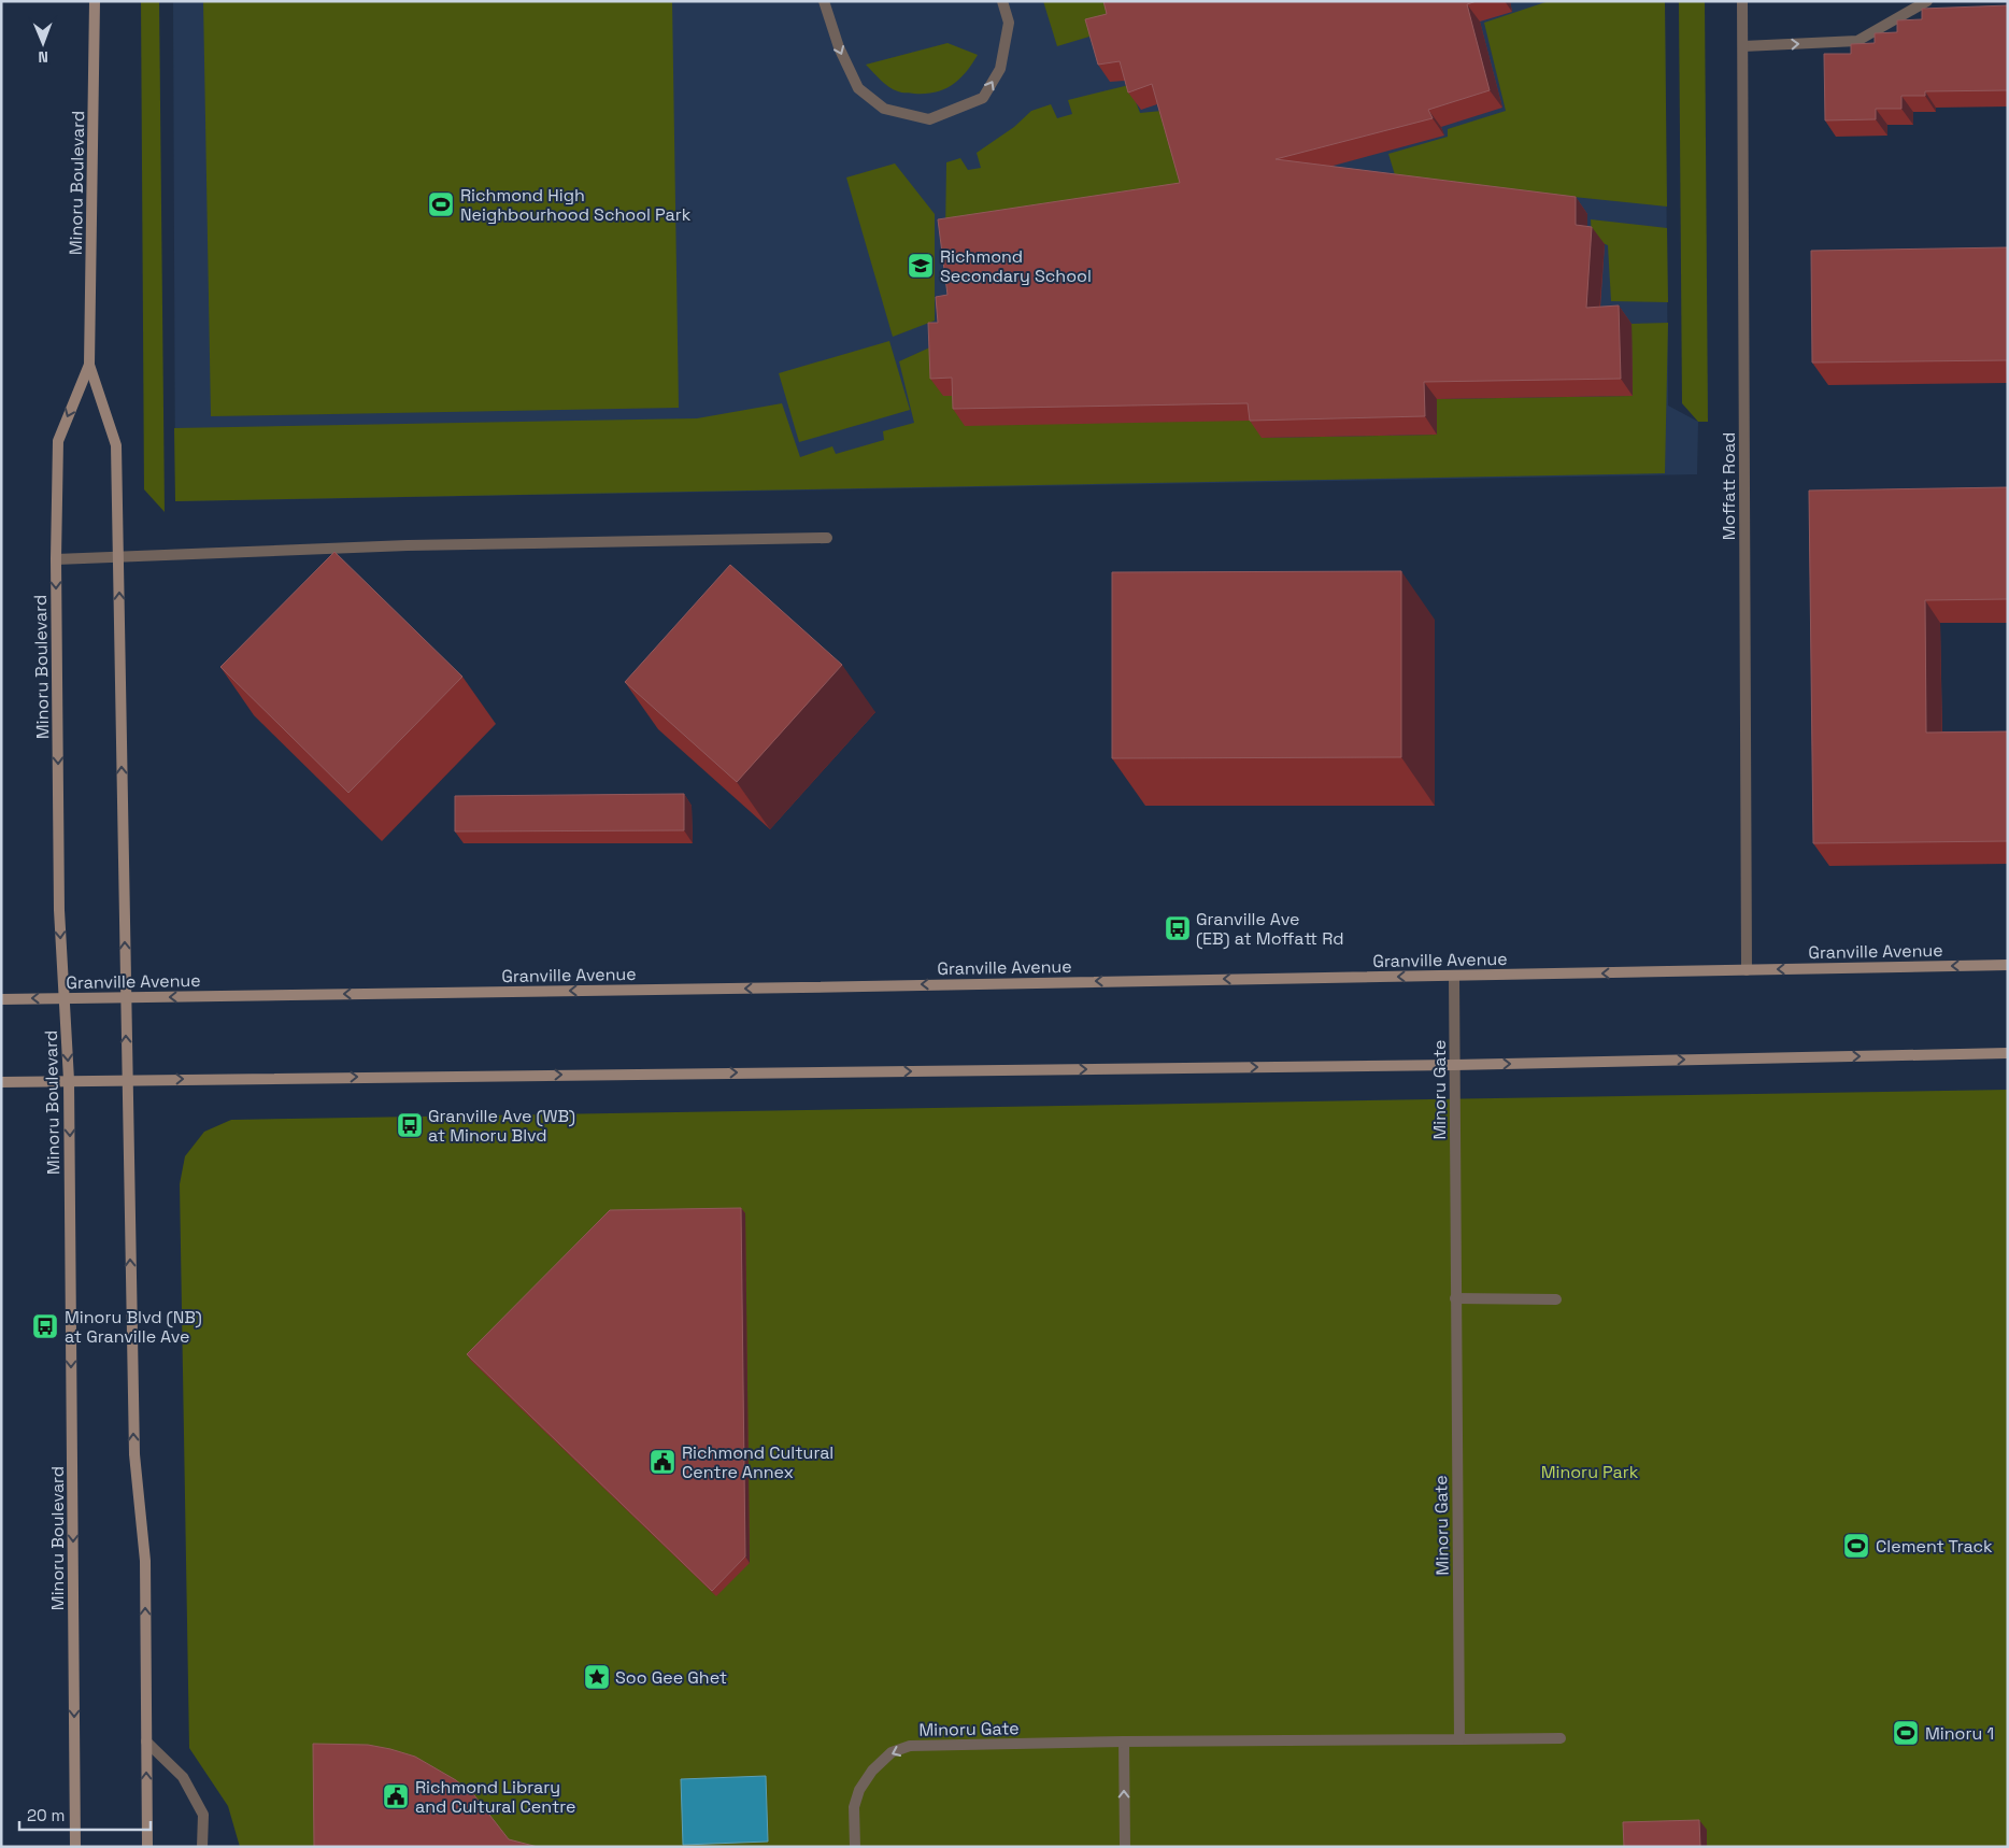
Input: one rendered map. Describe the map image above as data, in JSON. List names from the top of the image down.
{
  "streets": {
    "main road": ["Minoru Boulevard", "Granville Avenue"],
    "street": ["Moffatt Road", "Minoru Gate"]
  },
  "crossings": [
    ["Minoru Boulevard", "Granville Avenue"],
    ["Moffatt Road", "Granville Avenue"],
    ["Granville Avenue", "Minoru Gate"]
  ],
  "parks": ["Minoru Park"],
  "places": {
    "sports": ["Richmond High Neighbourhood School Park", "Clement Track", "Minoru 1"],
    "school or university": ["Richmond Secondary School"],
    "bus stop": ["Granville Ave (EB) at Moffatt Rd", "Granville Ave (WB) at Minoru Blvd", "Minoru Blvd (NB) at Granville Ave"],
    "public building": ["Richmond Cultural Centre Annex", "Richmond Library and Cultural Centre"],
    "place": ["Soo Gee Ghet"]
  },
  "scale_bar": "20 m",
  "north": "bottom"
}
